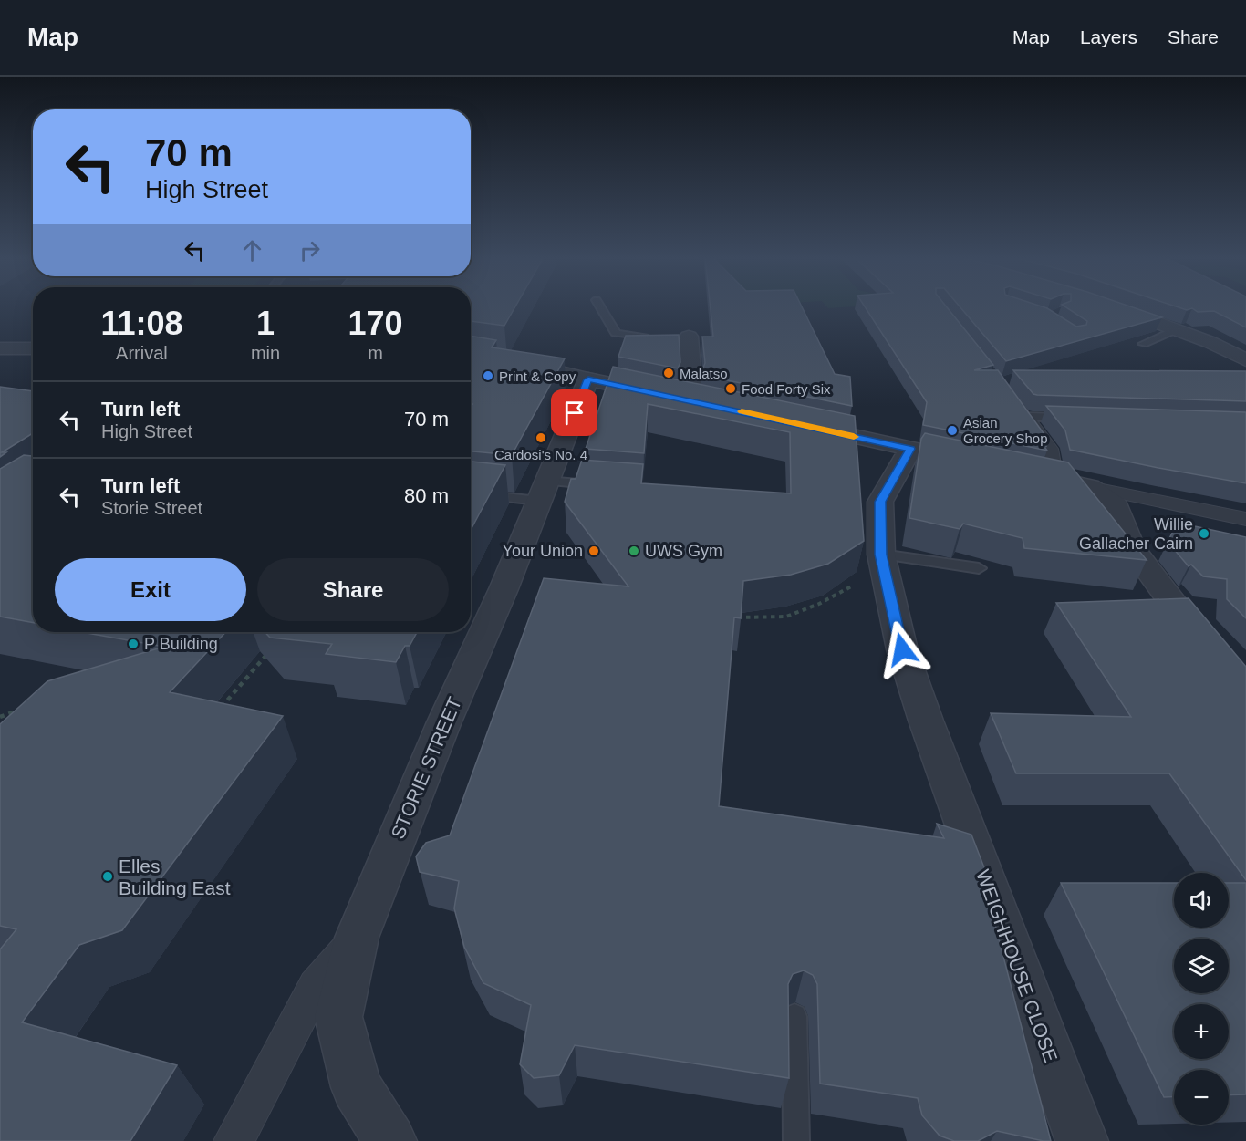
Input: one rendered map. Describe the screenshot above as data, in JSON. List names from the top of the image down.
{
  "streets": {
    "street": ["STORIE STREET", "WEIGHHOUSE CLOSE"]
  },
  "places": [
    "Malatso",
    "Print & Copy",
    "Food Forty Six",
    "Asian Grocery Shop",
    "Cardosi's No. 4",
    "Willie Gallacher Cairn",
    "Your Union",
    "UWS Gym",
    "P Building",
    "Elles Building East"
  ],
  "page": {
    "header": "Map",
    "nav": ["Map", "Layers", "Share"],
    "turn": ["70 m", "High Street"],
    "eta": [
      "11:08",
      "Arrival",
      "1",
      "min",
      "170",
      "m"
    ],
    "list": [
      {
        "name": "Turn left",
        "note": "High Street",
        "value": "70 m"
      },
      {
        "name": "Turn left",
        "note": "Storie Street",
        "value": "80 m"
      }
    ],
    "buttons": ["Exit", "Share"],
    "map_buttons": ["+", "−"]
  }
}
